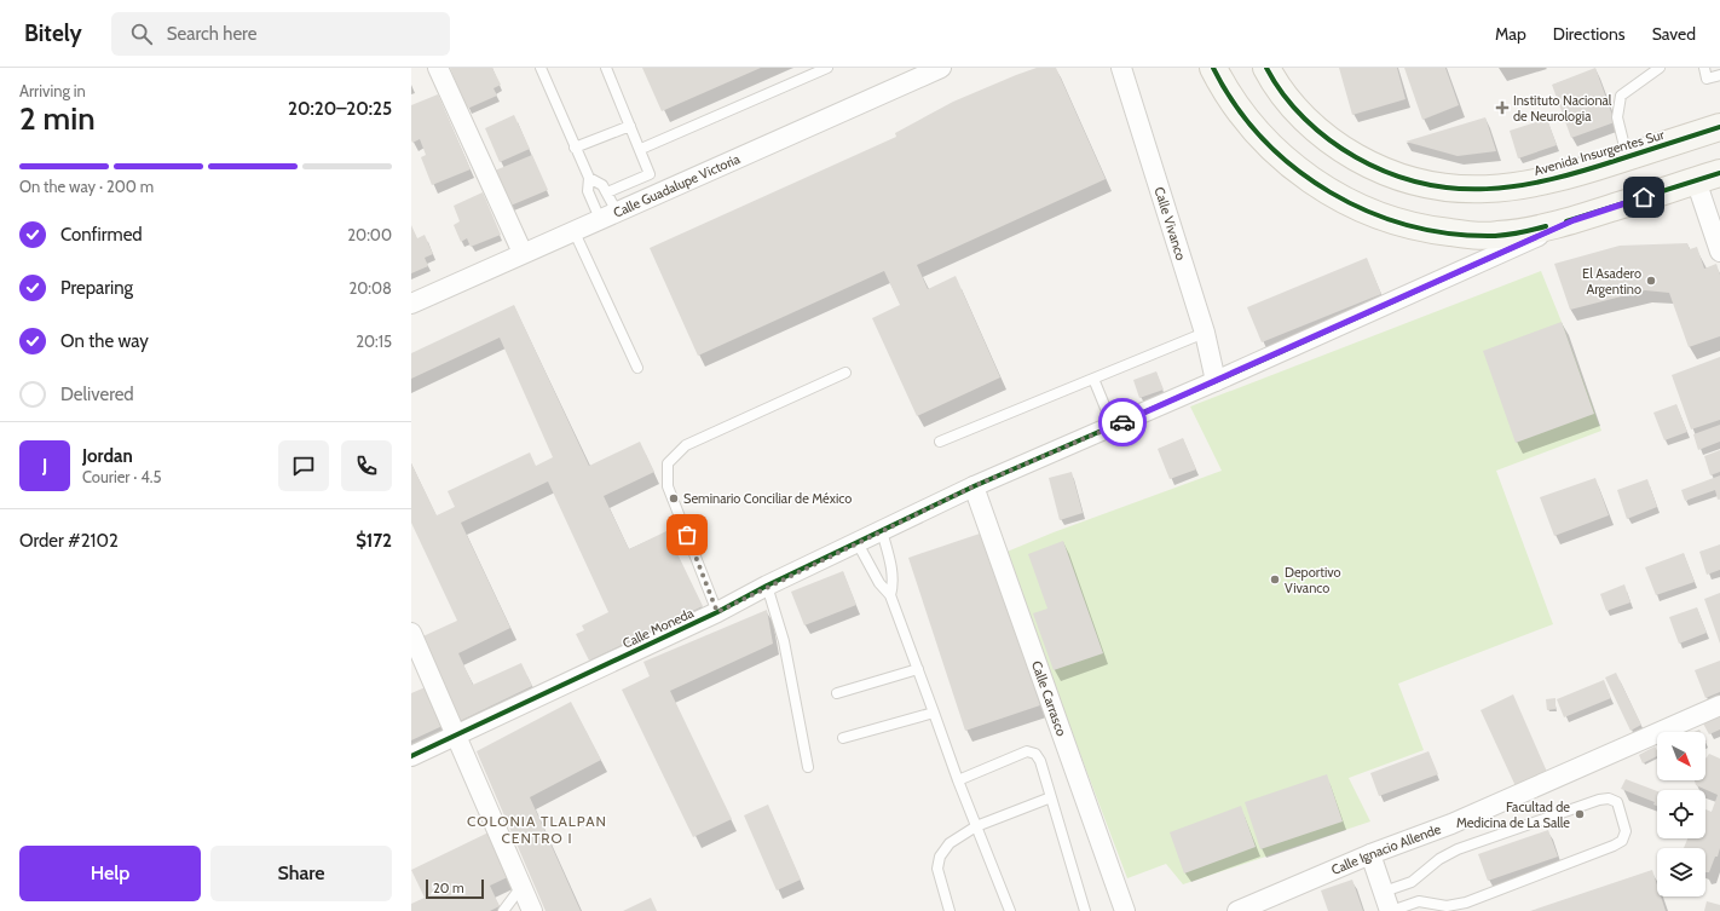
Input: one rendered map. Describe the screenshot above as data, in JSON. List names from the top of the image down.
{
  "streets": {
    "main road": ["Avenida Insurgentes Sur"],
    "street": [
      "Calle Guadalupe Victoria",
      "Calle Vivanco",
      "Calle Moneda",
      "Calle Carrasco",
      "Calle Ignacio Allende"
    ]
  },
  "crossings": [
    ["Calle Vivanco", "Calle Moneda"],
    ["Calle Moneda", "Calle Carrasco"]
  ],
  "districts": ["COLONIA TLALPAN CENTRO I"],
  "places": {
    "health": ["Instituto Nacional de Neurologia"],
    "other": [
      "El Asadero Argentino",
      "Seminario Conciliar de México",
      "Deportivo Vivanco",
      "Facultad de Medicina de La Salle"
    ]
  },
  "scale_bar": "20 m",
  "north": "bottom right",
  "page": {
    "header": "Bitely",
    "search": "Search here",
    "nav": ["Map", "Directions", "Saved"],
    "heading": ["2 min", "Arriving in", "20:20–20:25"],
    "panel": [
      "Jordan",
      "Courier · 4.5",
      "Order #2102",
      "$172"
    ],
    "bar": "On the way · 200 m",
    "list": [
      ["Confirmed", "20:00"],
      ["Preparing", "20:08"],
      ["On the way", "20:15"],
      "Delivered"
    ],
    "round": "J",
    "buttons": ["Help", "Share"],
    "scale": "20 m"
  }
}
